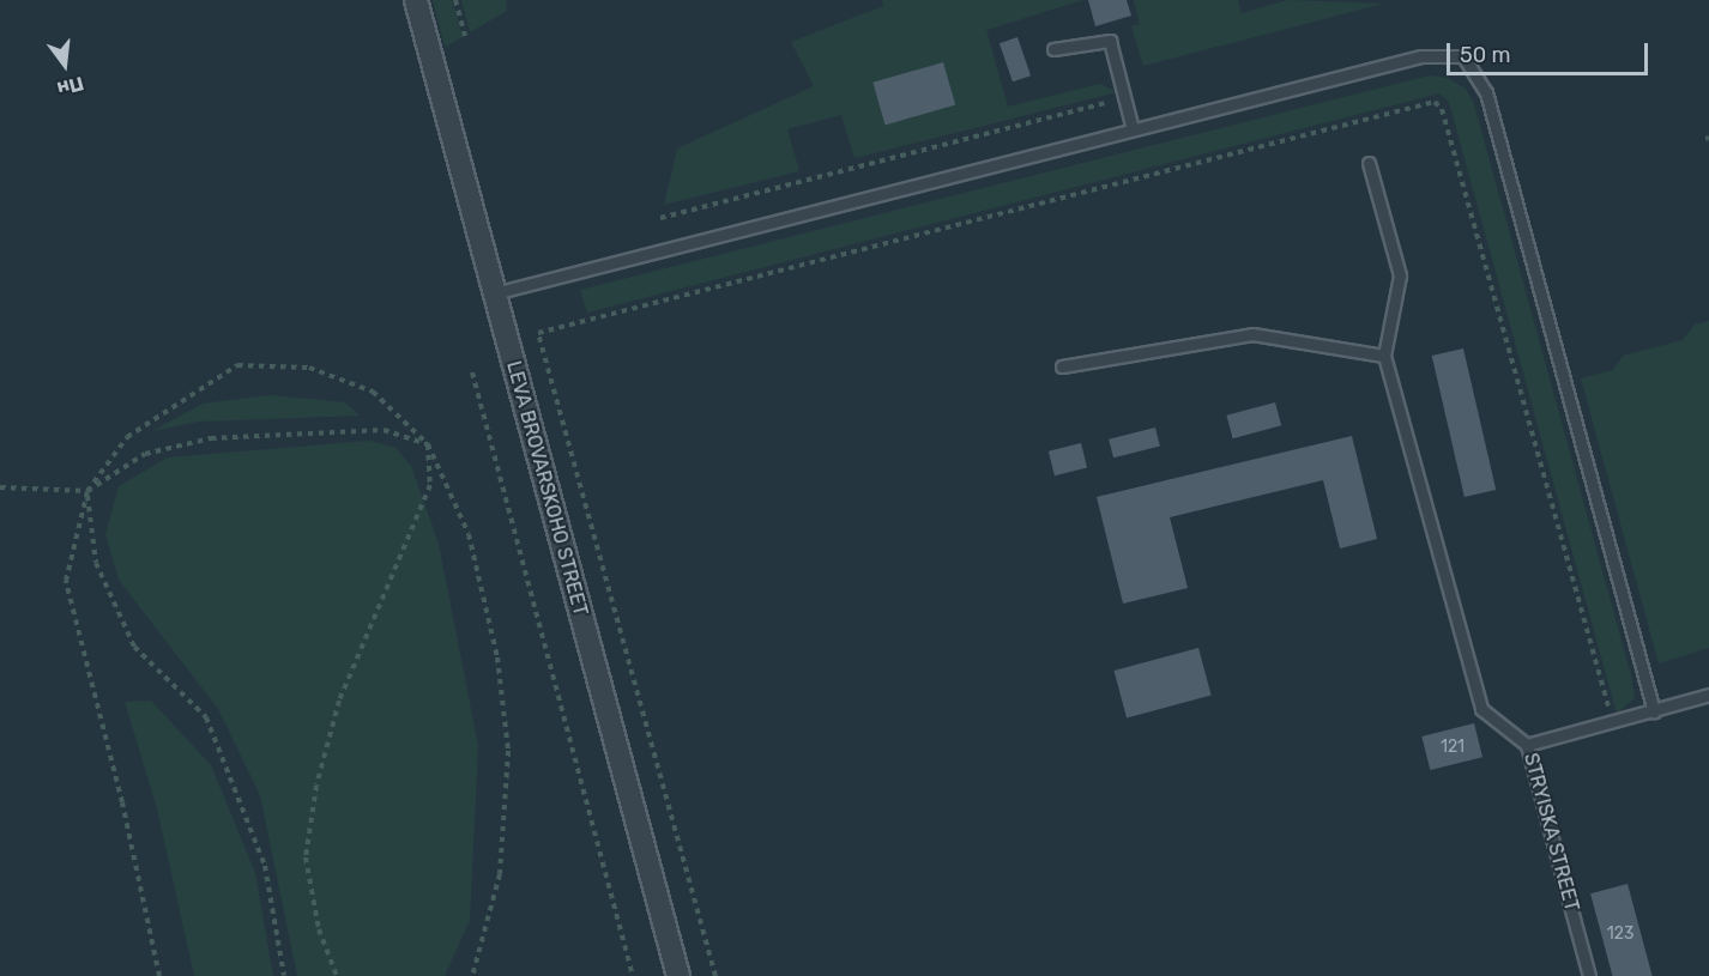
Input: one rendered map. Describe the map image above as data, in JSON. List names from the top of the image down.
{
  "streets": {
    "street": ["LEVA BROVARSKOHO STREET"],
    "lane": ["STRYISKA STREET"]
  },
  "house_numbers": ["121", "123"],
  "scale_bar": "50 m",
  "north": "bottom"
}
